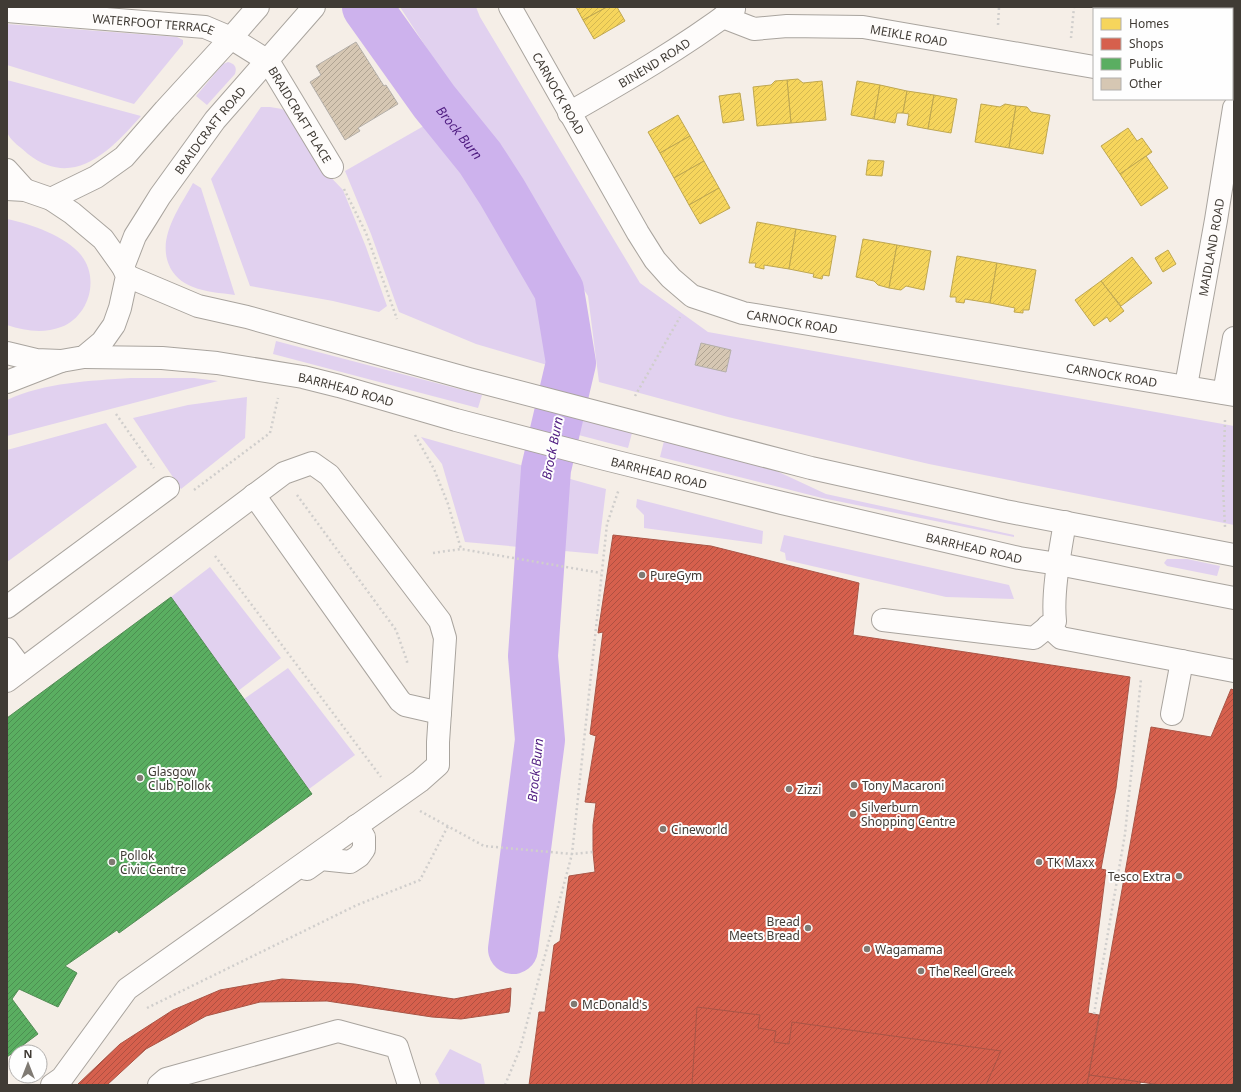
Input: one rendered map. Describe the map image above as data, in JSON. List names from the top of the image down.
{
  "streets": {
    "street": [
      "WATERFOOT TERRACE",
      "MEIKLE ROAD",
      "BINEND ROAD",
      "CARNOCK ROAD",
      "BRAIDCRAFT PLACE",
      "BRAIDCRAFT ROAD",
      "MAIDLAND ROAD",
      "BARRHEAD ROAD"
    ]
  },
  "crossings": [
    ["WATERFOOT TERRACE", "BRAIDCRAFT PLACE"],
    ["WATERFOOT TERRACE", "BRAIDCRAFT ROAD"],
    ["MEIKLE ROAD", "BINEND ROAD"],
    ["BINEND ROAD", "CARNOCK ROAD"],
    ["CARNOCK ROAD", "MAIDLAND ROAD"],
    ["BRAIDCRAFT PLACE", "BRAIDCRAFT ROAD"],
    ["BRAIDCRAFT ROAD", "BARRHEAD ROAD"]
  ],
  "water": ["Brock Burn"],
  "places": [
    "PureGym",
    "Glasgow Club Pollok",
    "Tony Macaroni",
    "Zizzi",
    "Silverburn Shopping Centre",
    "Cineworld",
    "Pollok Civic Centre",
    "TK Maxx",
    "Tesco Extra",
    "Bread Meets Bread",
    "Wagamama",
    "The Reel Greek",
    "McDonald's"
  ],
  "legend": [
    "Homes",
    "Shops",
    "Public",
    "Other"
  ],
  "north": "top"
}
